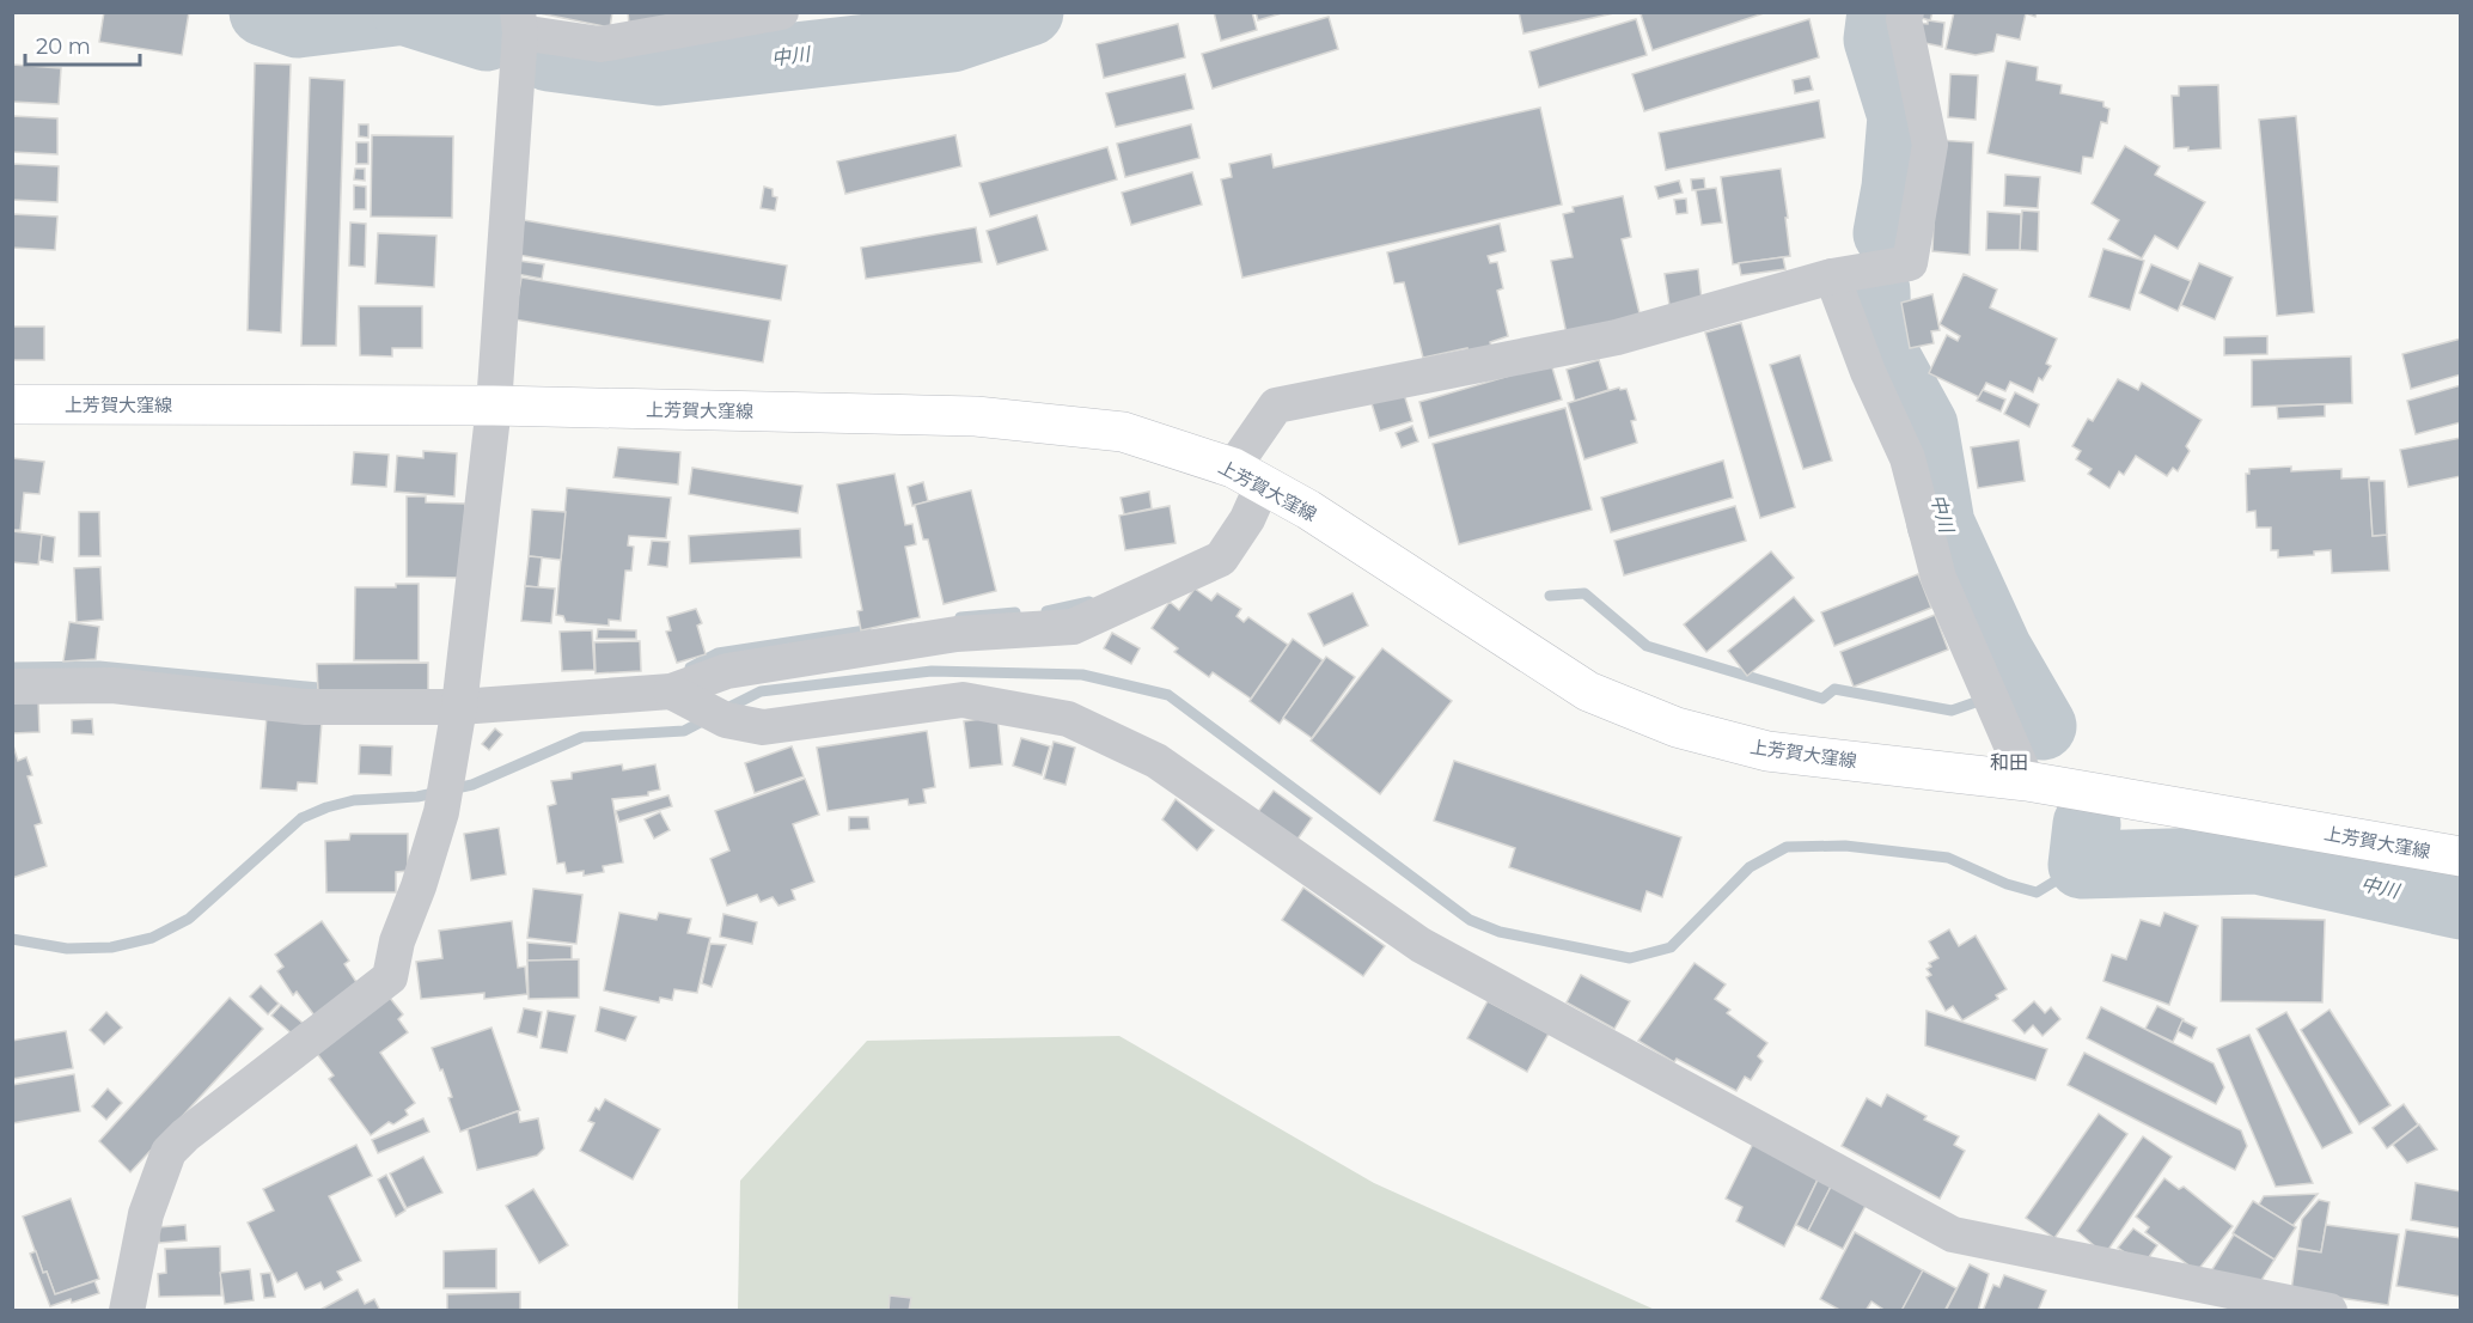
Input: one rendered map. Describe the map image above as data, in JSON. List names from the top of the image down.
{
  "streets": {
    "main road": ["上芳賀大窪線"]
  },
  "districts": ["和田"],
  "water": ["中川"],
  "scale_bar": "20 m"
}
